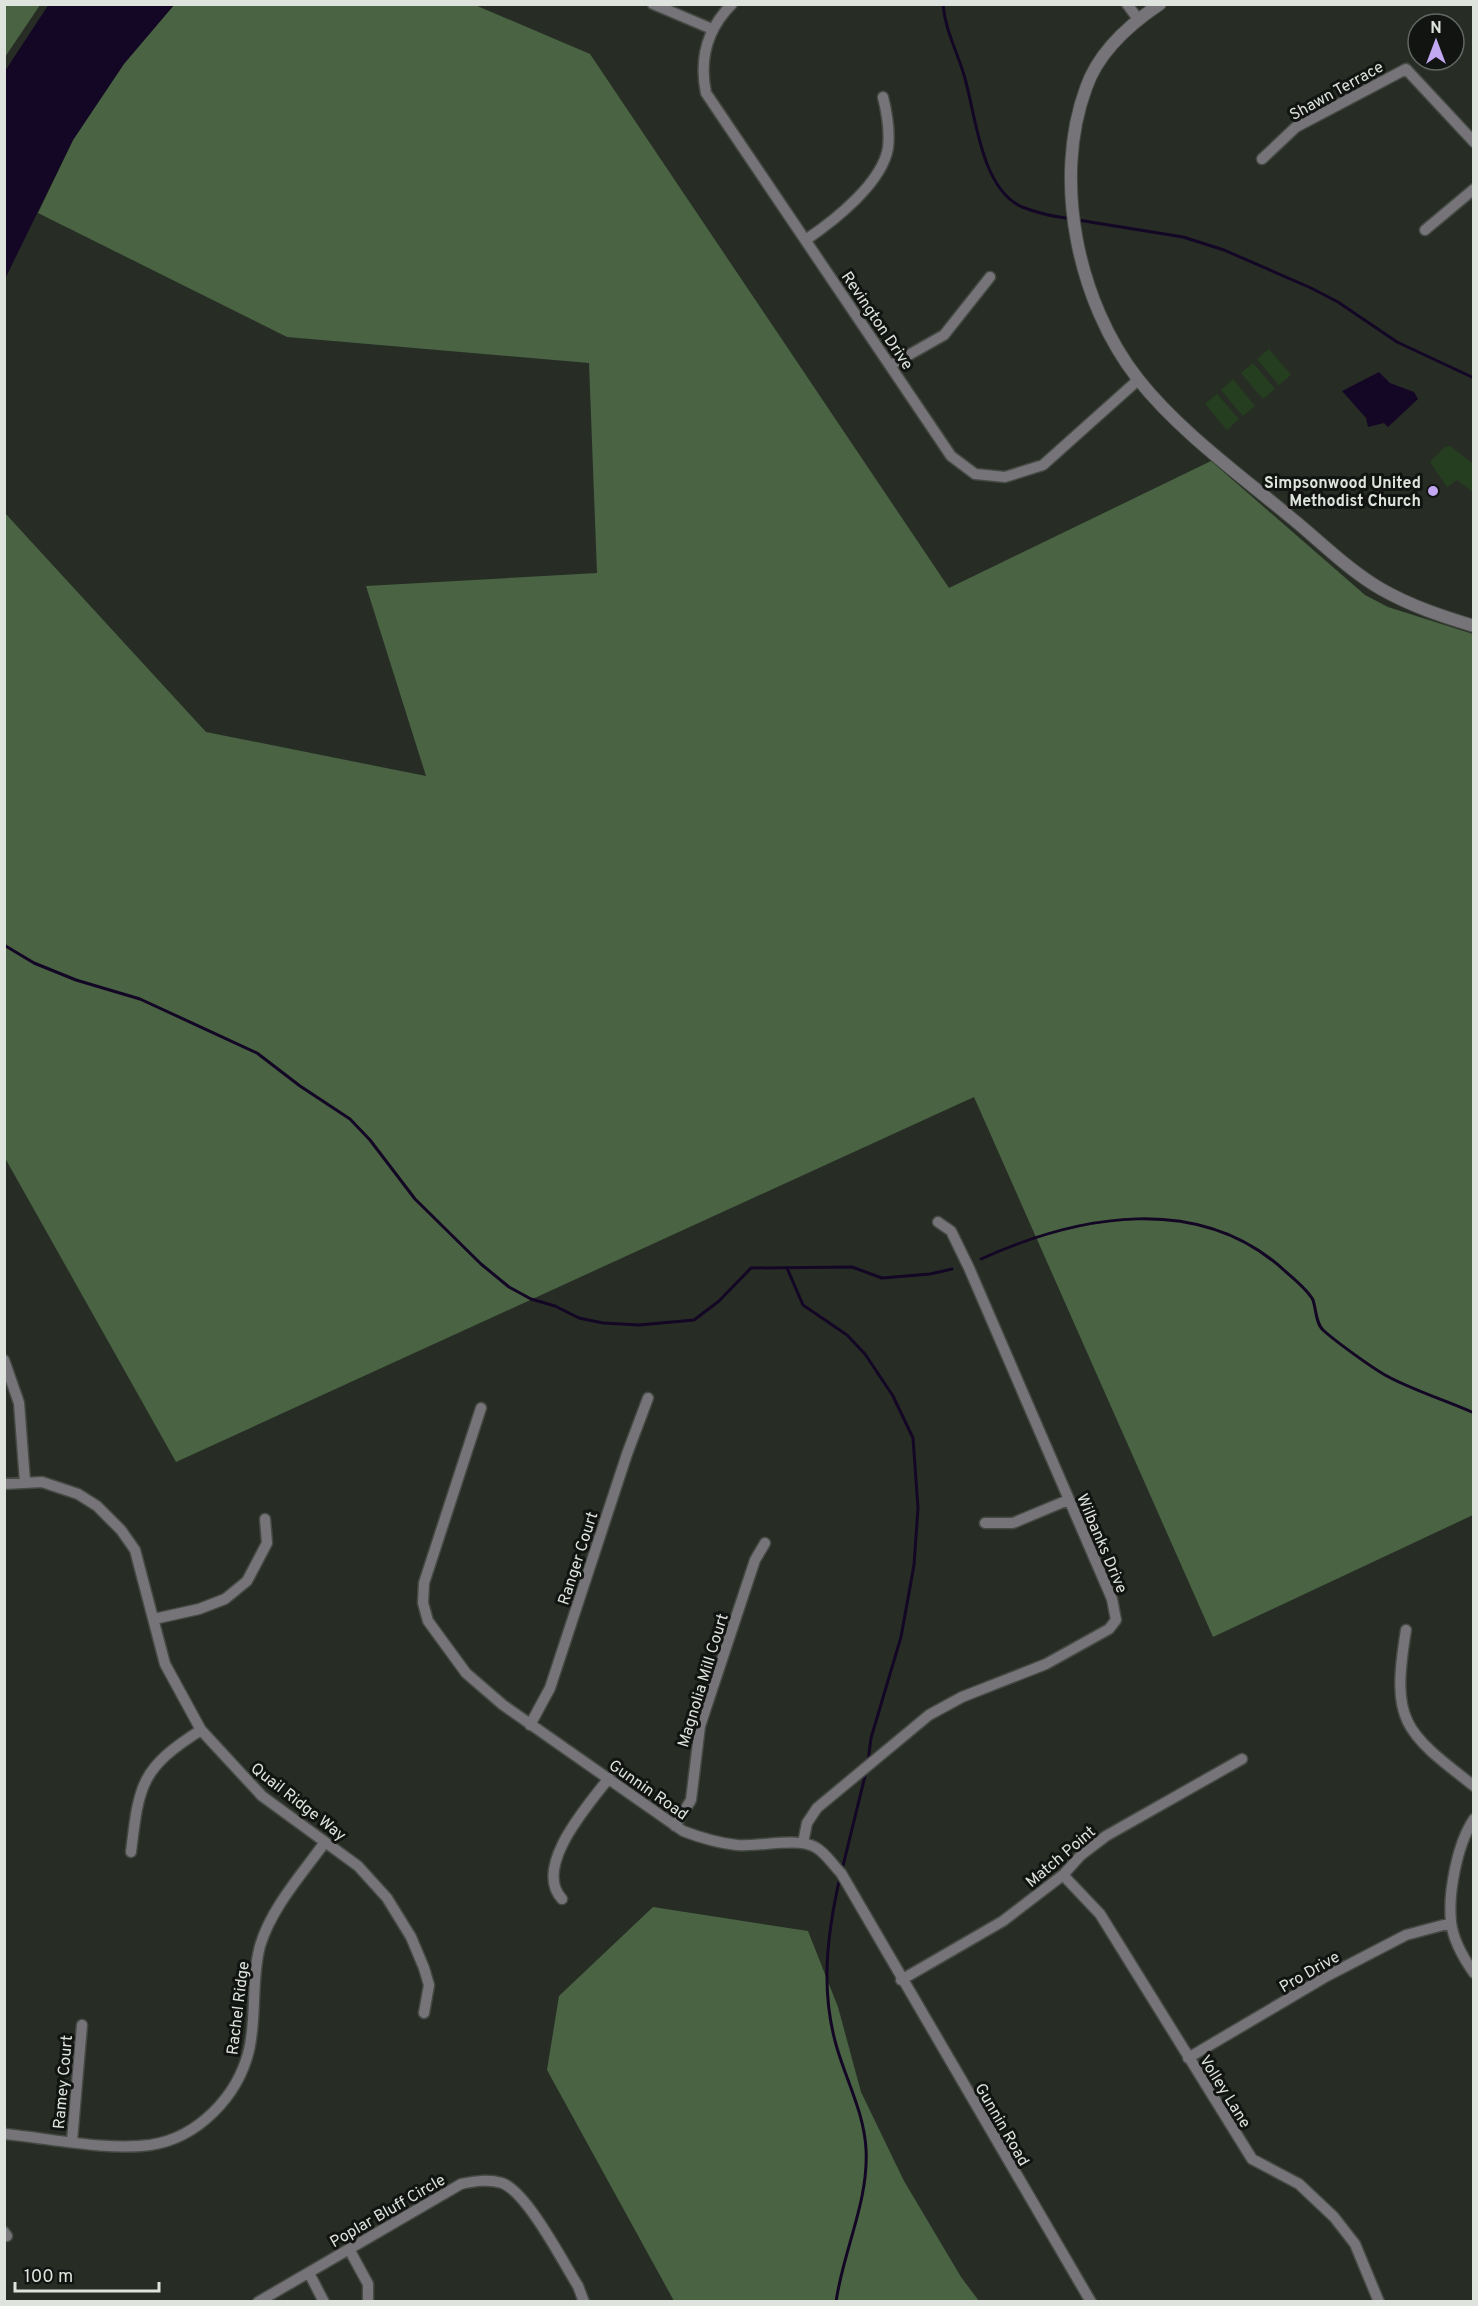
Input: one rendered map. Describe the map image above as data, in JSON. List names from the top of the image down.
{
  "streets": {
    "street": [
      "Shawn Terrace",
      "Revington Drive",
      "Wilbanks Drive",
      "Ranger Court",
      "Magnolia Mill Court",
      "Gunnin Road",
      "Quail Ridge Way",
      "Match Point",
      "Pro Drive",
      "Rachel Ridge",
      "Ramey Court",
      "Volley Lane",
      "Poplar Bluff Circle"
    ]
  },
  "crossings": [
    ["Wilbanks Drive", "Gunnin Road"],
    ["Ranger Court", "Gunnin Road"],
    ["Magnolia Mill Court", "Gunnin Road"],
    ["Gunnin Road", "Match Point"],
    ["Quail Ridge Way", "Rachel Ridge"],
    ["Match Point", "Volley Lane"],
    ["Pro Drive", "Volley Lane"],
    ["Rachel Ridge", "Ramey Court"]
  ],
  "places": ["Simpsonwood United Methodist Church"],
  "scale_bar": "100 m",
  "north": "top"
}
